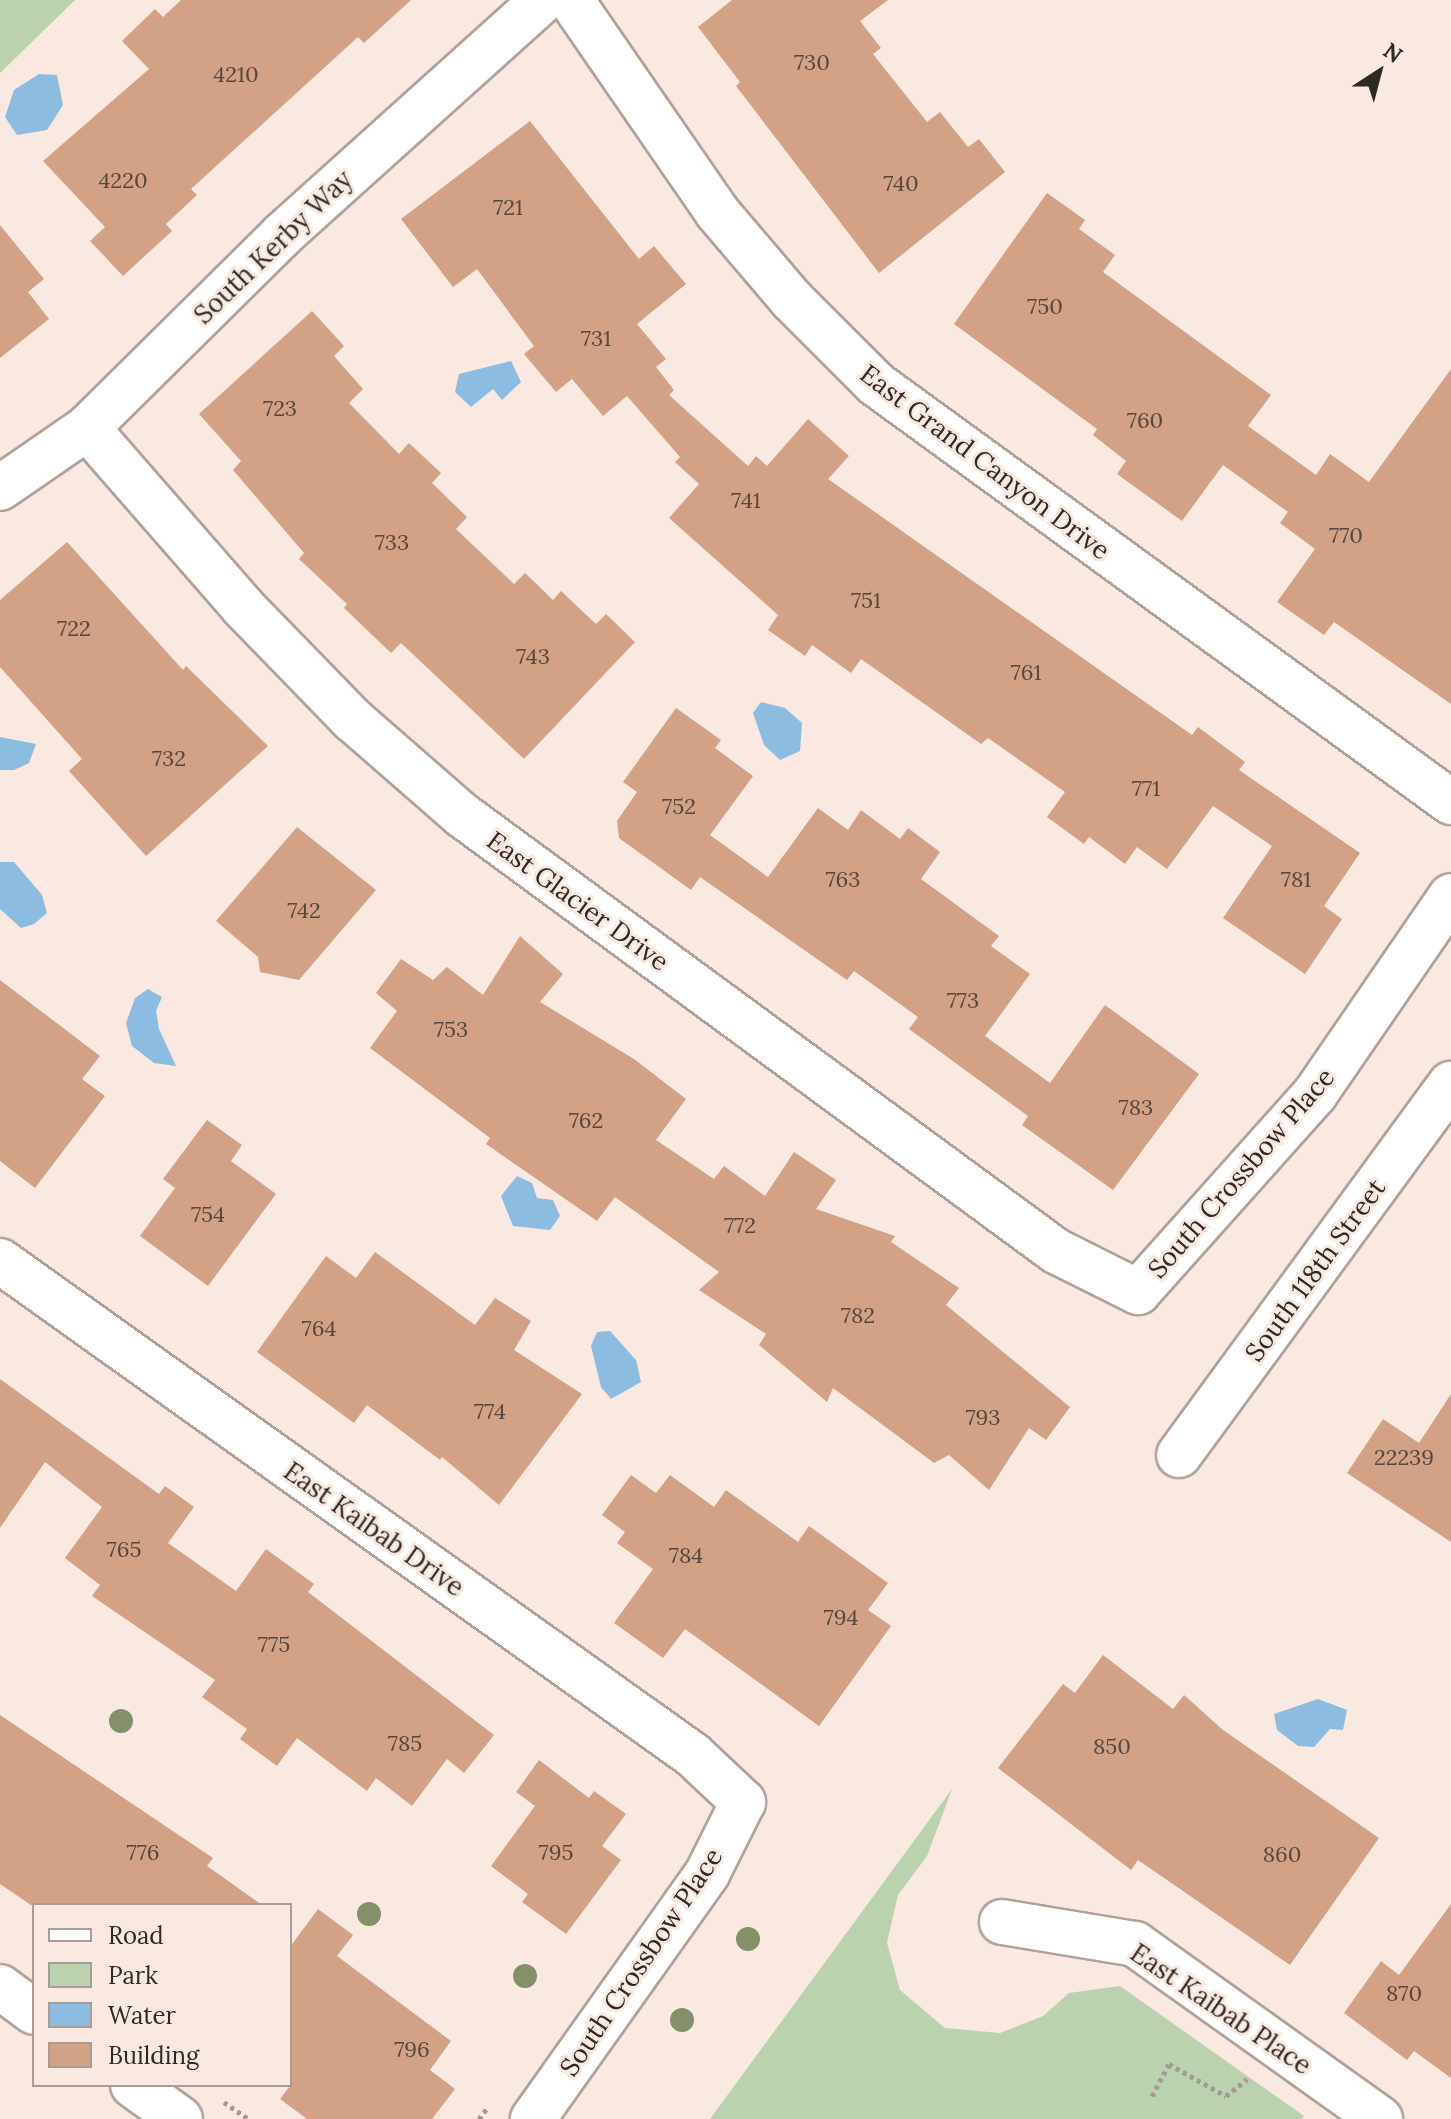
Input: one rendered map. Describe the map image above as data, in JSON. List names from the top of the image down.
{
  "streets": {
    "street": [
      "South Kerby Way",
      "East Grand Canyon Drive",
      "East Glacier Drive",
      "South Crossbow Place",
      "South 118th Street",
      "East Kaibab Drive",
      "East Kaibab Place"
    ]
  },
  "crossings": [
    ["South Kerby Way", "East Glacier Drive"],
    ["East Glacier Drive", "South Crossbow Place"],
    ["South Crossbow Place", "East Kaibab Drive"]
  ],
  "house_numbers": [
    "730",
    "4210",
    "4220",
    "740",
    "721",
    "750",
    "731",
    "723",
    "760",
    "741",
    "770",
    "733",
    "751",
    "722",
    "743",
    "761",
    "732",
    "771",
    "752",
    "763",
    "781",
    "742",
    "773",
    "753",
    "783",
    "762",
    "754",
    "772",
    "782",
    "764",
    "774",
    "793",
    "22239",
    "765",
    "784",
    "794",
    "775",
    "785",
    "850",
    "776",
    "795",
    "860",
    "870",
    "796"
  ],
  "legend": [
    "Road",
    "Park",
    "Water",
    "Building"
  ],
  "north": "top right"
}
